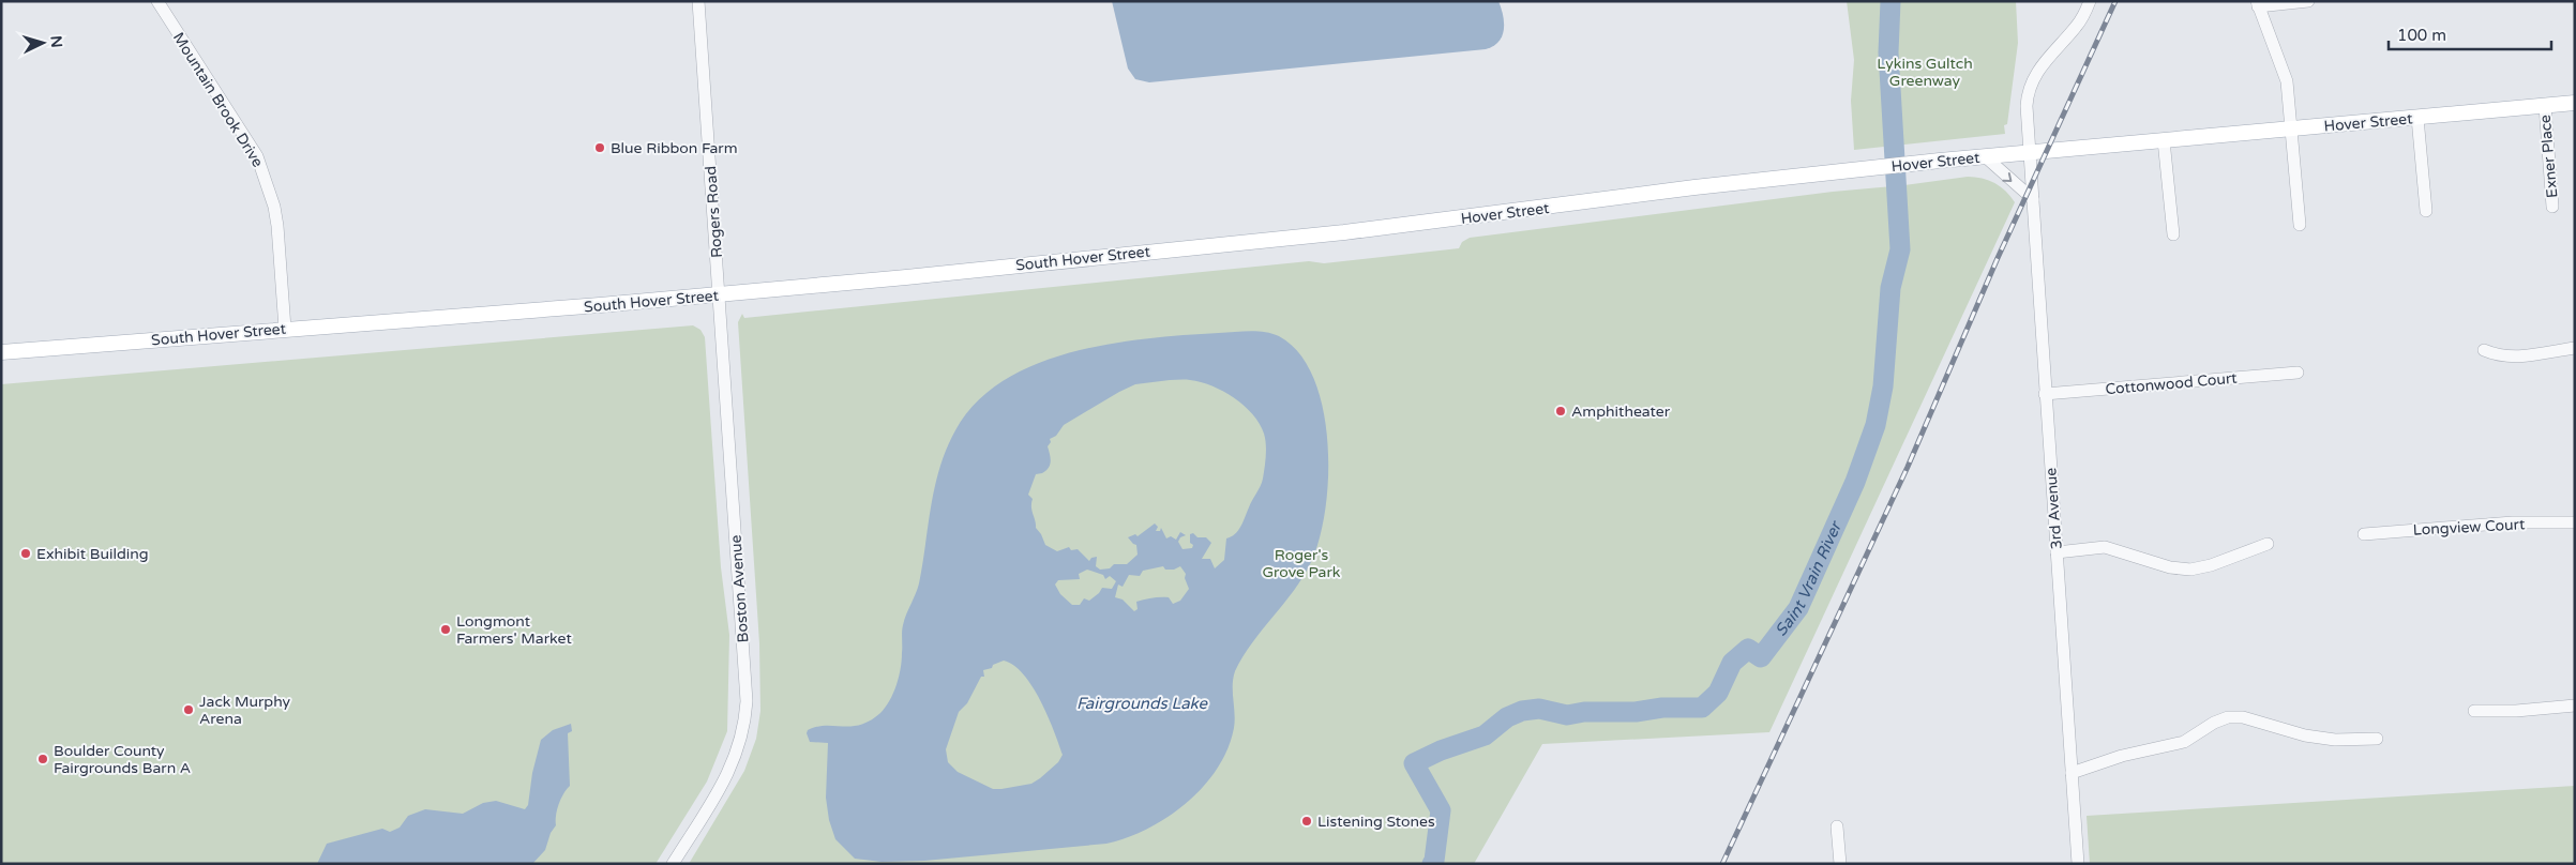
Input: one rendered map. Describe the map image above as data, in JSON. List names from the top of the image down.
{
  "streets": {
    "main road": ["Hover Street", "South Hover Street"],
    "street": [
      "Mountain Brook Drive",
      "Exner Place",
      "Rogers Road",
      "Cottonwood Court",
      "3rd Avenue",
      "Longview Court",
      "Boston Avenue"
    ]
  },
  "crossings": [
    ["Mountain Brook Drive", "South Hover Street"],
    ["Hover Street", "Exner Place"],
    ["Hover Street", "South Hover Street"],
    ["Hover Street", "3rd Avenue"],
    ["Rogers Road", "South Hover Street"],
    ["Rogers Road", "Boston Avenue"],
    ["South Hover Street", "Boston Avenue"],
    ["Cottonwood Court", "3rd Avenue"]
  ],
  "water": ["Saint Vrain River", "Fairgrounds Lake"],
  "parks": ["Lykins Gultch Greenway", "Roger's Grove Park"],
  "places": [
    "Blue Ribbon Farm",
    "Amphitheater",
    "Exhibit Building",
    "Longmont Farmers' Market",
    "Jack Murphy Arena",
    "Boulder County Fairgrounds Barn A",
    "Listening Stones"
  ],
  "scale_bar": "100 m",
  "north": "right"
}
